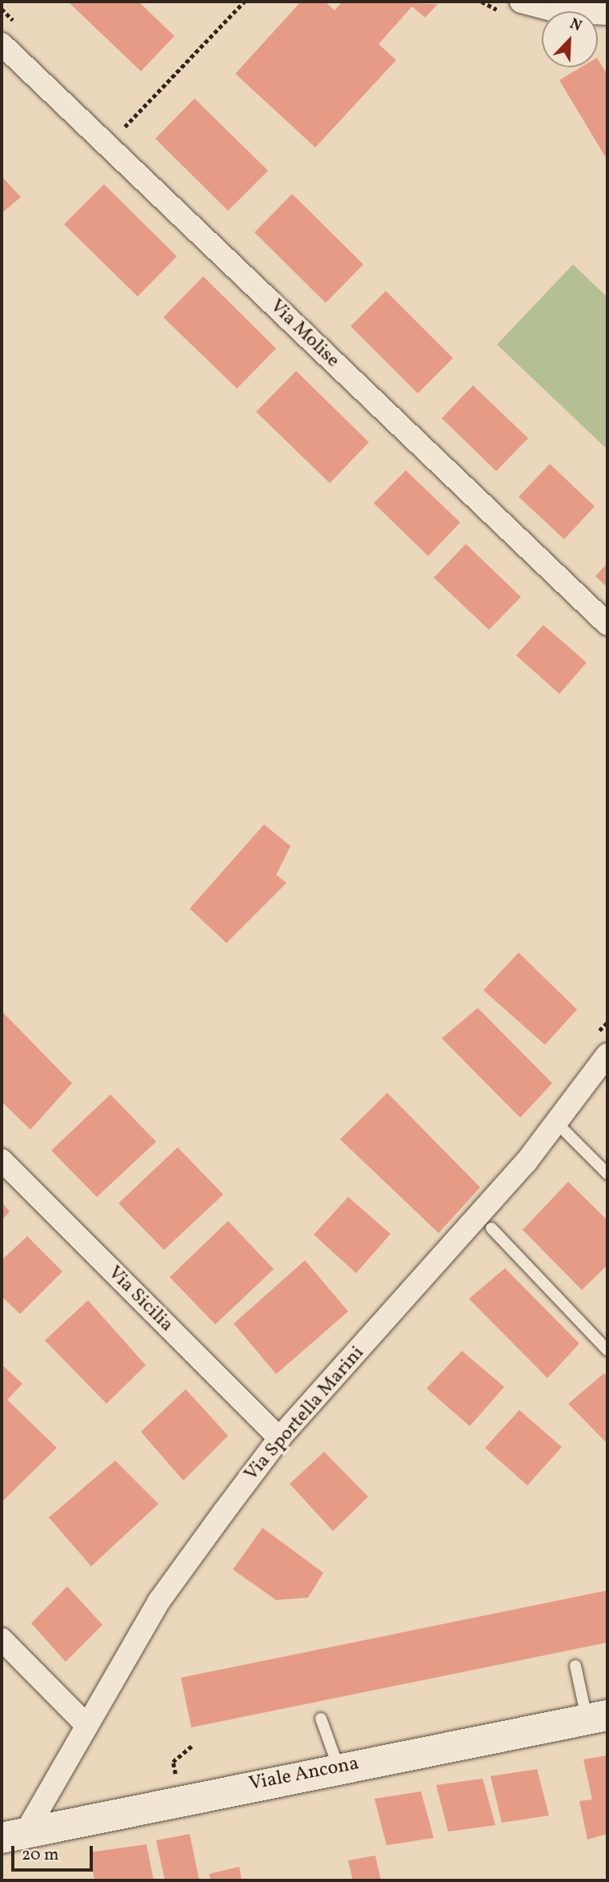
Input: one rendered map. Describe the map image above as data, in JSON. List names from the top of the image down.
{
  "streets": {
    "main road": ["Viale Ancona"],
    "street": ["Via Molise", "Via Sicilia", "Via Sportella Marini"]
  },
  "crossings": [
    ["Via Sicilia", "Via Sportella Marini"],
    ["Via Sportella Marini", "Viale Ancona"]
  ],
  "scale_bar": "20 m",
  "north": "top right"
}
